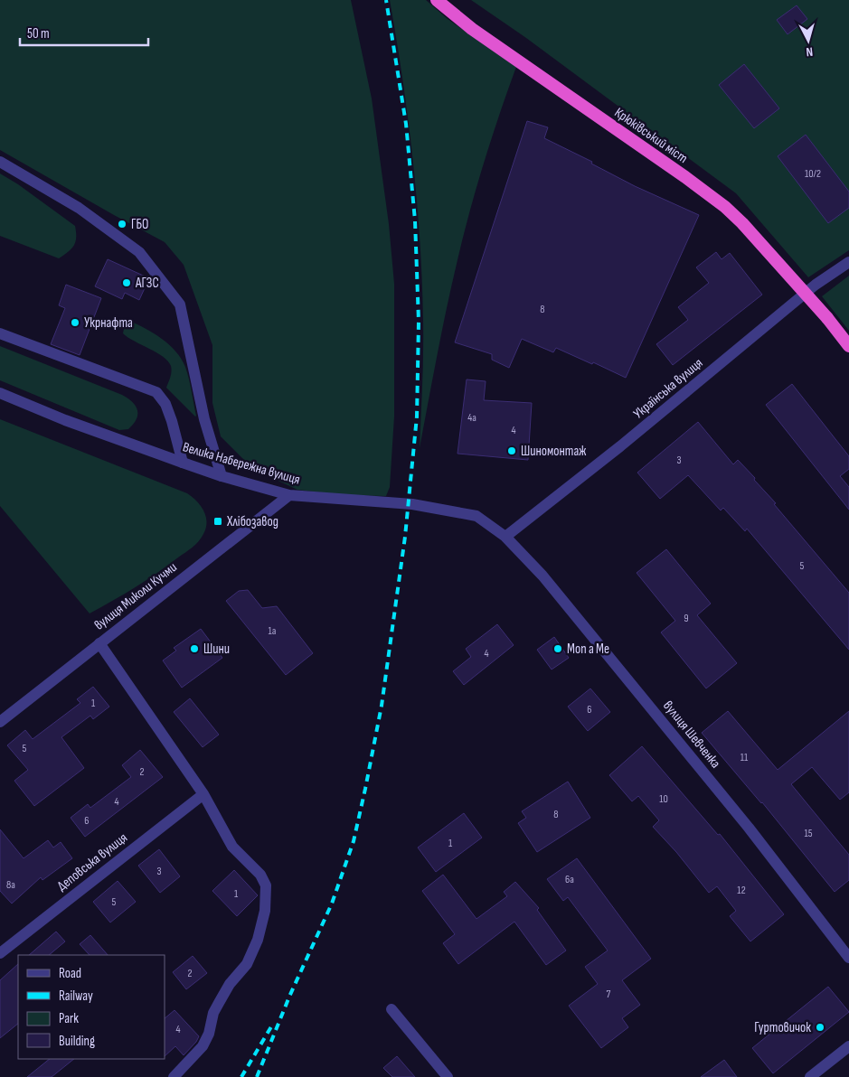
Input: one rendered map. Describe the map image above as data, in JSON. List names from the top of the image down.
{
  "streets": {
    "highway": ["Крюківський міст"],
    "street": [
      "Українська вулиця",
      "Велика Набережна вулиця",
      "вулиця Миколи Кучми",
      "вулиця Шевченка",
      "Деповська вулиця"
    ]
  },
  "crossings": [
    ["Українська вулиця", "Велика Набережна вулиця"],
    ["Українська вулиця", "вулиця Шевченка"],
    ["Велика Набережна вулиця", "вулиця Миколи Кучми"],
    ["Велика Набережна вулиця", "вулиця Шевченка"]
  ],
  "places": {
    "other": [
      "ГБО",
      "АГЗС",
      "Укрнафта",
      "Шиномонтаж",
      "Шини",
      "Mon a Me",
      "Гуртовичок"
    ],
    "transit": ["Хлібозавод"]
  },
  "house_numbers": [
    "10/2",
    "8",
    "4а",
    "4",
    "3",
    "5",
    "9",
    "1а",
    "4",
    "1",
    "6",
    "5",
    "11",
    "2",
    "10",
    "4",
    "8",
    "6",
    "15",
    "1",
    "3",
    "6а",
    "8а",
    "12",
    "1",
    "5",
    "2",
    "7",
    "4"
  ],
  "legend": [
    "Road",
    "Railway",
    "Park",
    "Building"
  ],
  "scale_bar": "50 m",
  "north": "bottom"
}
